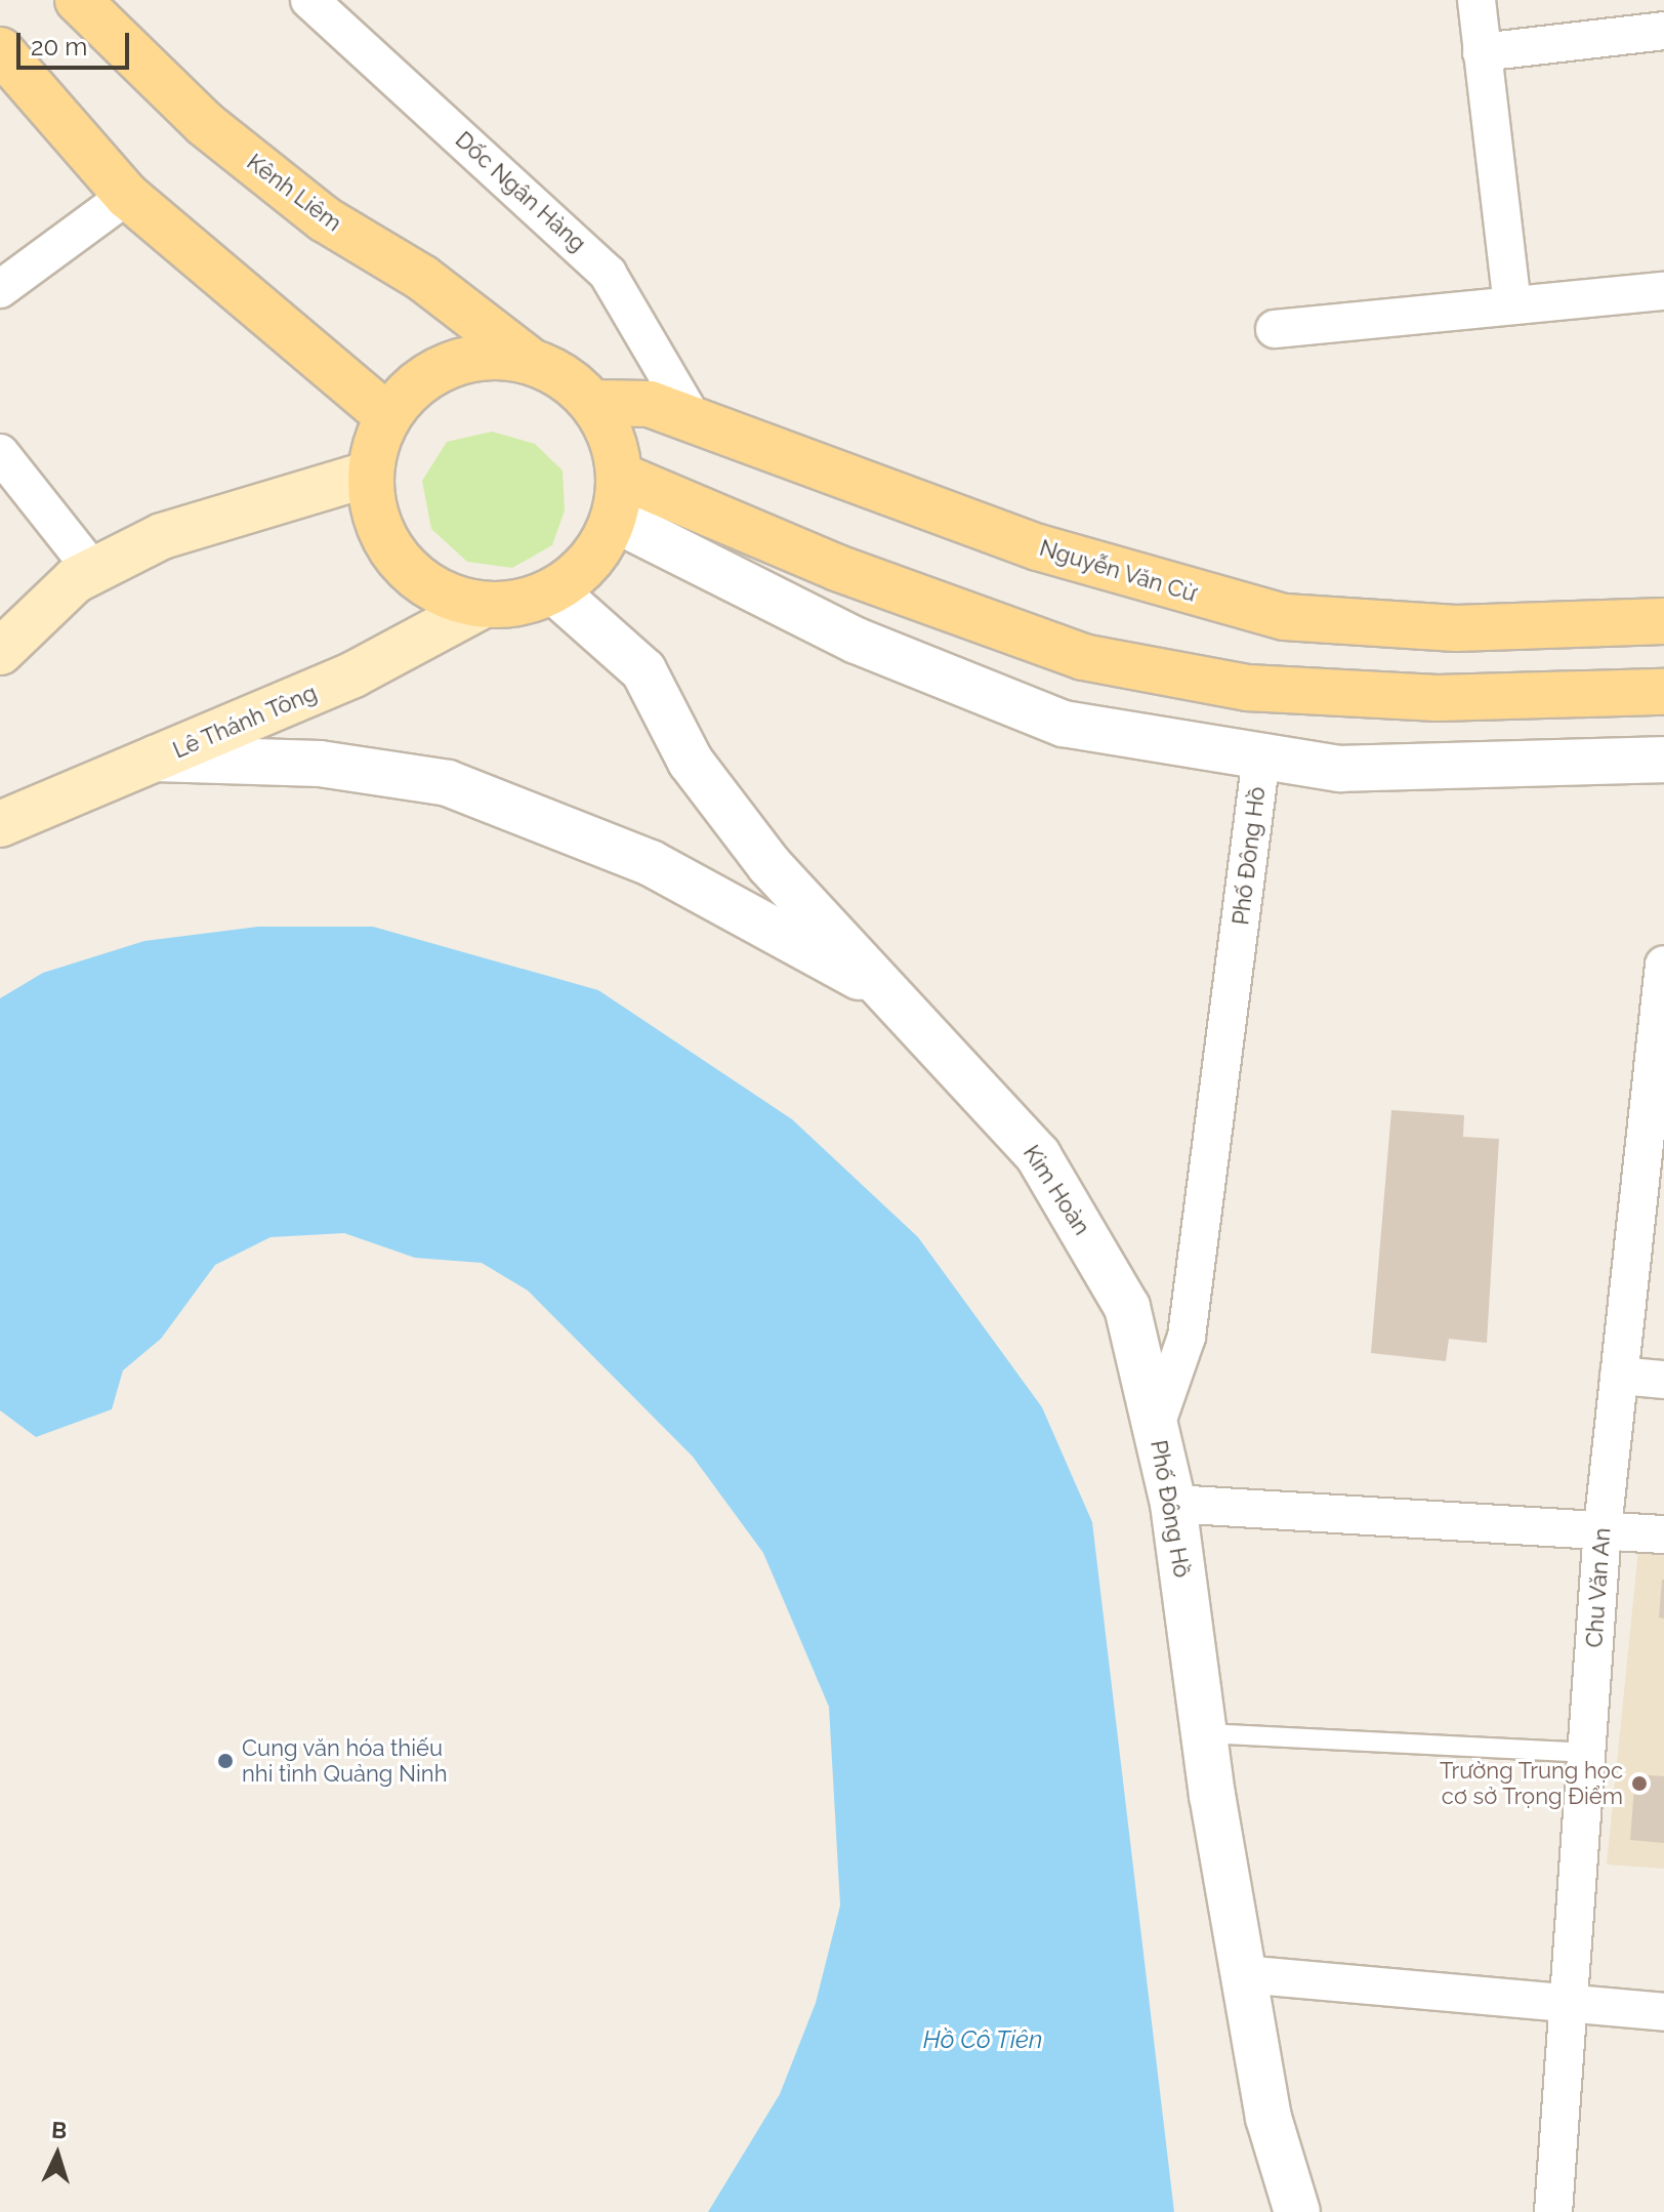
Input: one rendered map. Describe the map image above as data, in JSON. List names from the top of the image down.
{
  "streets": {
    "main road": ["Kênh Liêm", "Nguyễn Văn Cừ", "Lê Thánh Tông"],
    "street": [
      "Dốc Ngân Hàng",
      "Phố Đông Hồ",
      "Kim Hoàn",
      "Chu Văn An"
    ]
  },
  "crossings": [
    ["Dốc Ngân Hàng", "Nguyễn Văn Cừ"],
    ["Kênh Liêm", "Nguyễn Văn Cừ"],
    ["Kênh Liêm", "Lê Thánh Tông"],
    ["Kênh Liêm", "Kim Hoàn"],
    ["Nguyễn Văn Cừ", "Lê Thánh Tông"],
    ["Nguyễn Văn Cừ", "Kim Hoàn"],
    ["Lê Thánh Tông", "Kim Hoàn"],
    ["Phố Đông Hồ", "Kim Hoàn"]
  ],
  "water": ["Hồ Cô Tiên"],
  "places": ["Cung văn hóa thiếu nhi tỉnh Quảng Ninh", "Trường Trung học cơ sở Trọng Điểm"],
  "scale_bar": "20 m",
  "north": "top"
}
